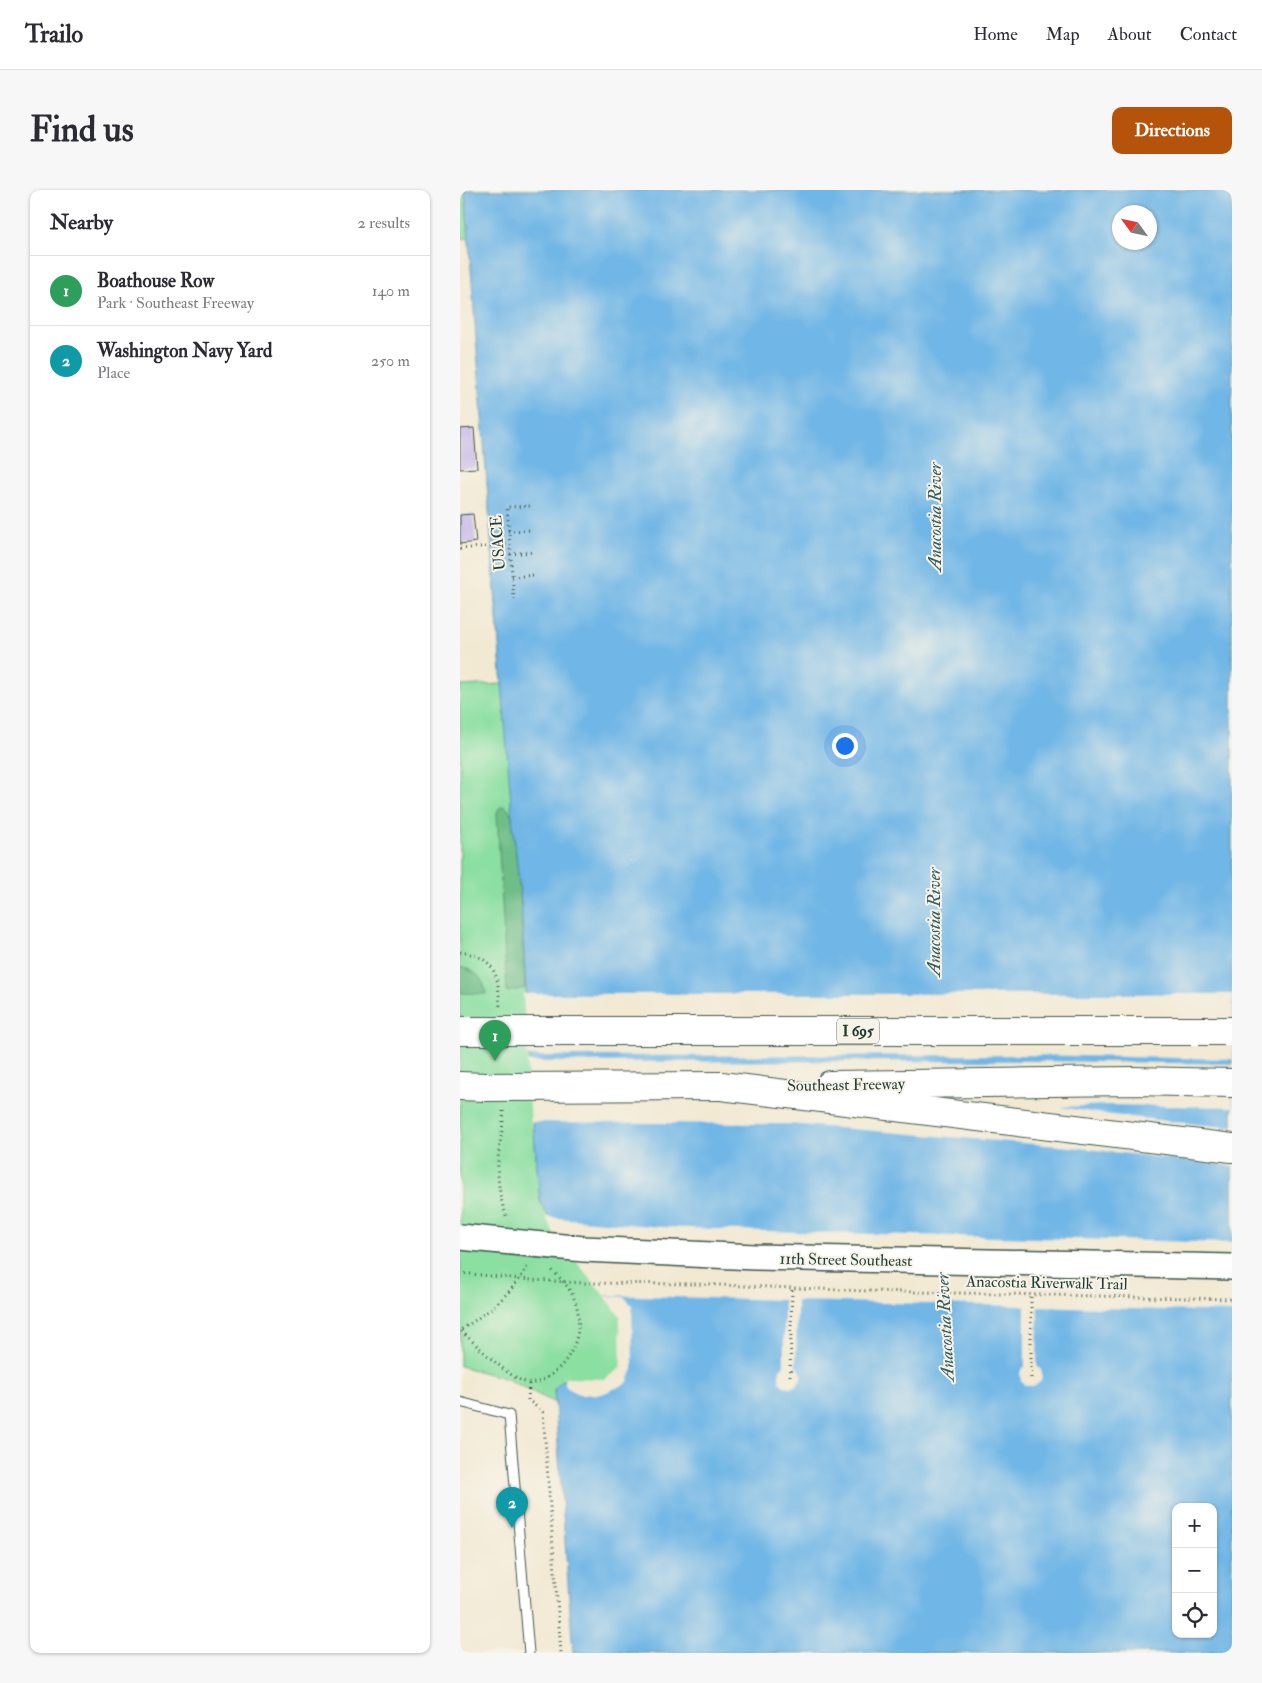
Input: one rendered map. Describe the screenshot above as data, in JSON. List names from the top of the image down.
{
  "streets": {
    "highway": ["I 695", "Southeast Freeway"],
    "main road": ["11th Street Southeast"],
    "path": ["USACE", "Anacostia Riverwalk Trail"]
  },
  "water": ["Anacostia River"],
  "north": "top left",
  "page": {
    "header": "Trailo",
    "nav": [
      "Home",
      "Map",
      "About",
      "Contact"
    ],
    "buttons": "Directions",
    "title": "Find us",
    "heading": ["Nearby", "2 results"],
    "list": [
      {
        "mark": "1",
        "name": "Boathouse Row",
        "note": "Park · Southeast Freeway",
        "value": "140 m"
      },
      {
        "mark": "2",
        "name": "Washington Navy Yard",
        "note": "Place",
        "value": "250 m"
      }
    ],
    "pins": ["1", "2"],
    "map_buttons": ["+", "−"]
  }
}
